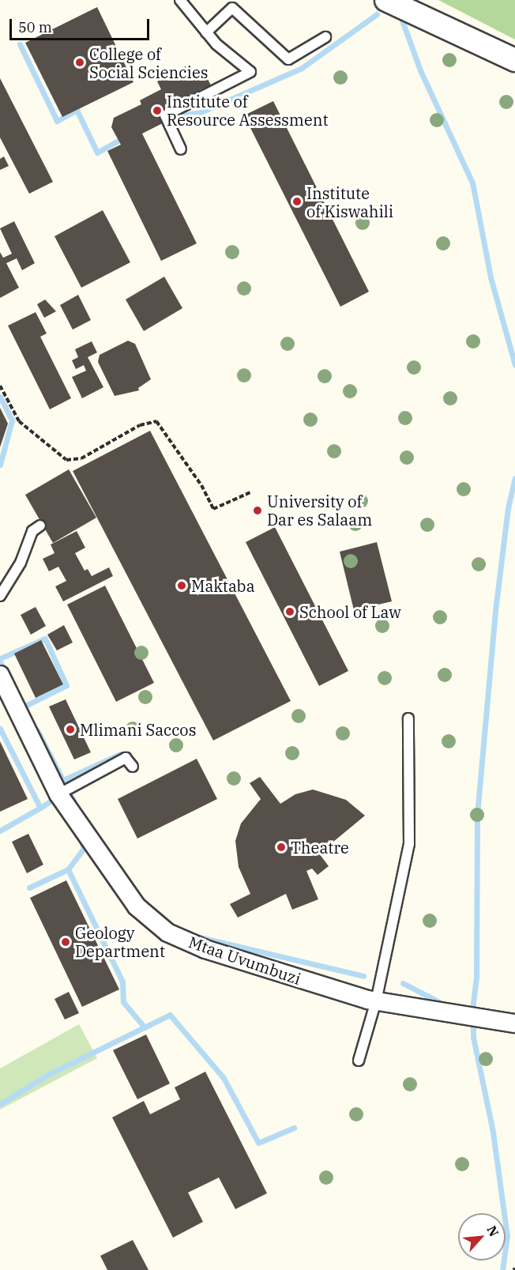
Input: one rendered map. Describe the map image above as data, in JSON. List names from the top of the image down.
{
  "streets": {
    "street": ["Mtaa Uvumbuzi"]
  },
  "places": [
    "College of Social Sciencies",
    "Institute of Resource Assessment",
    "Institute of Kiswahili",
    "University of Dar es Salaam",
    "Maktaba",
    "School of Law",
    "Mlimani Saccos",
    "Theatre",
    "Geology Department"
  ],
  "scale_bar": "50 m",
  "north": "top right"
}
